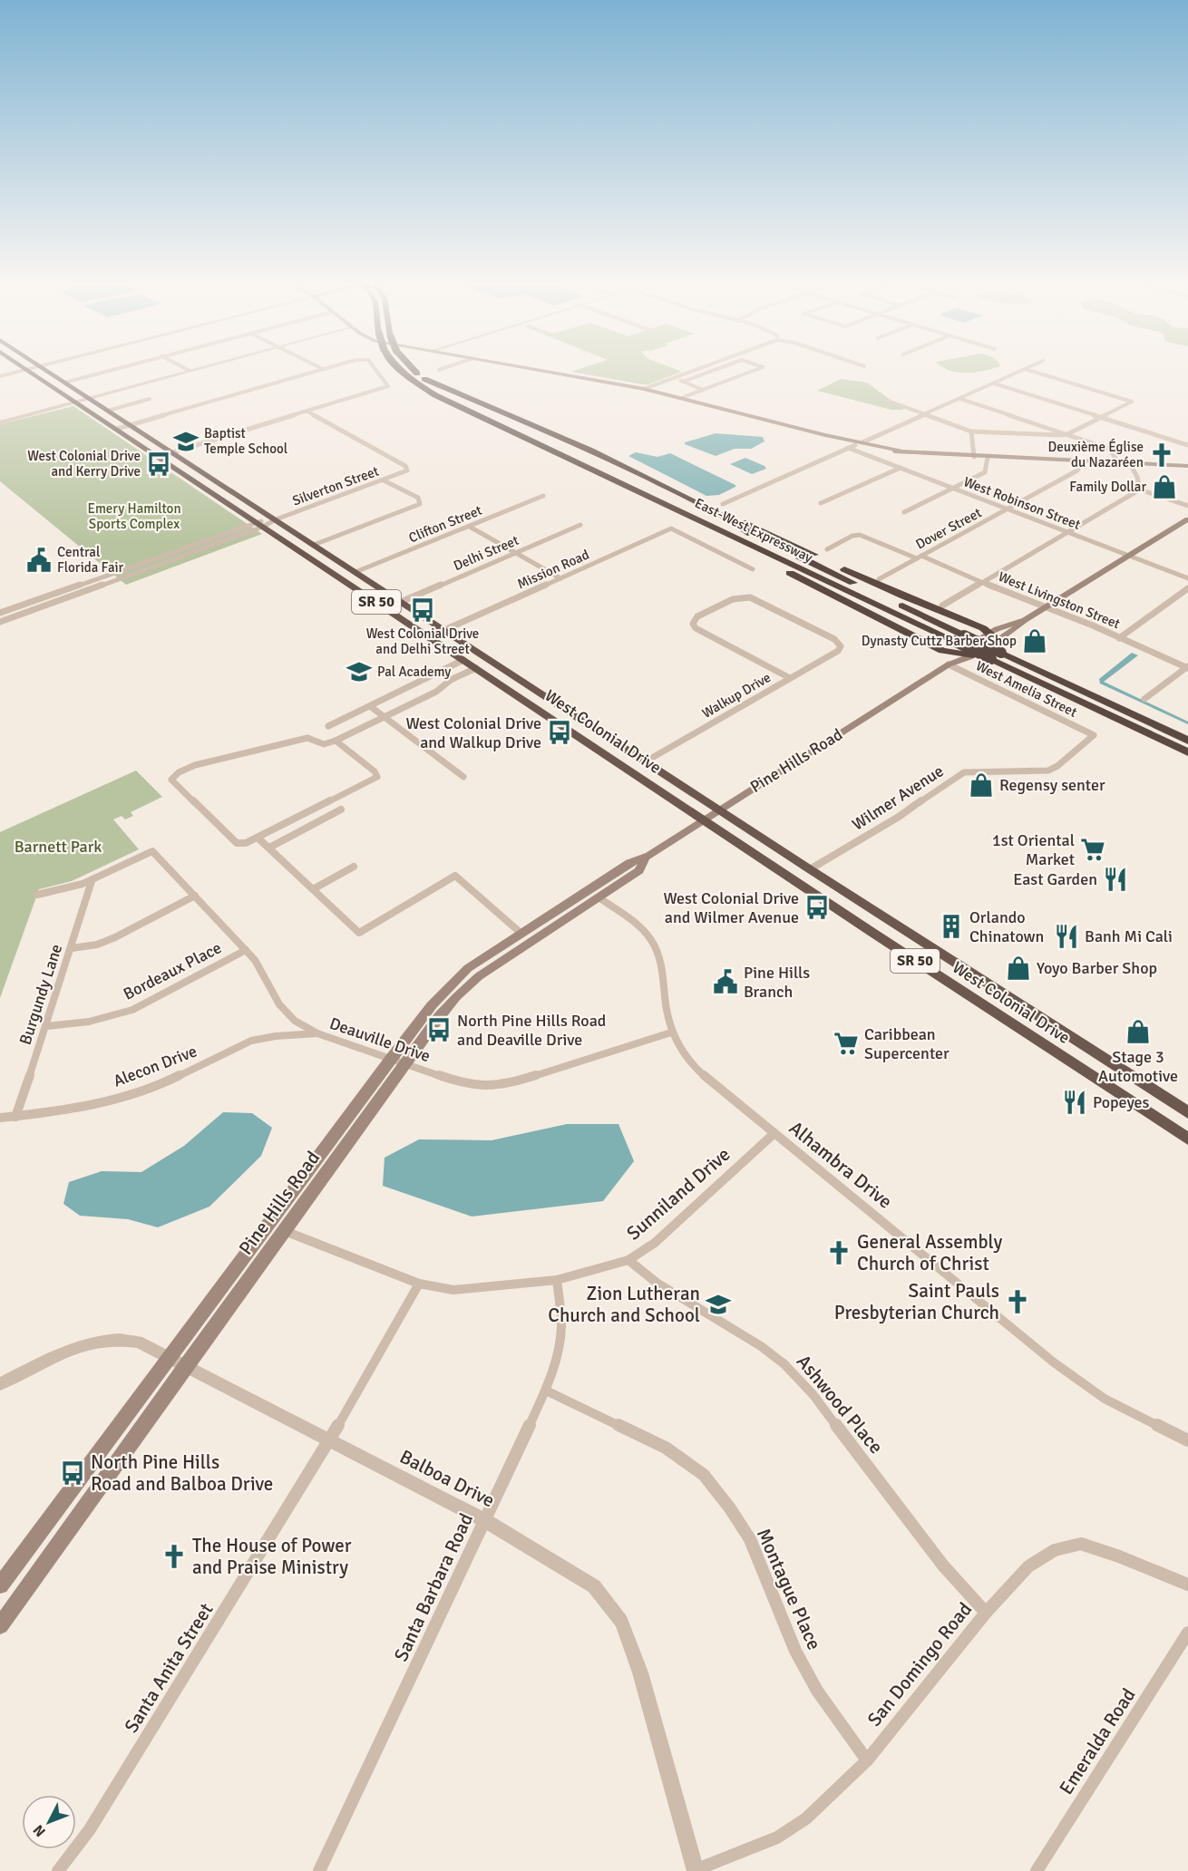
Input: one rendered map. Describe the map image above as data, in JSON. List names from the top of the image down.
{
  "streets": {
    "highway": ["East-West Expressway", "SR 50", "West Colonial Drive"],
    "main road": ["Pine Hills Road"],
    "street": [
      "Silverton Street",
      "West Robinson Street",
      "Clifton Street",
      "Dover Street",
      "Delhi Street",
      "Mission Road",
      "West Livingston Street",
      "West Amelia Street",
      "Walkup Drive",
      "Wilmer Avenue",
      "Bordeaux Place",
      "Burgundy Lane",
      "Deauville Drive",
      "Alecon Drive",
      "Alhambra Drive",
      "Sunniland Drive",
      "Ashwood Place",
      "Balboa Drive",
      "Santa Barbara Road",
      "Montague Place",
      "San Domingo Road",
      "Santa Anita Street",
      "Emeralda Road"
    ]
  },
  "crossings": [
    ["Silverton Street", "West Colonial Drive"],
    ["West Robinson Street", "Dover Street"],
    ["West Robinson Street", "Pine Hills Road"],
    ["Clifton Street", "West Colonial Drive"],
    ["Dover Street", "West Livingston Street"],
    ["Delhi Street", "West Colonial Drive"],
    ["Mission Road", "West Colonial Drive"],
    ["West Livingston Street", "Pine Hills Road"],
    ["West Amelia Street", "Pine Hills Road"],
    ["West Amelia Street", "Wilmer Avenue"],
    ["Walkup Drive", "West Colonial Drive"],
    ["West Colonial Drive", "Pine Hills Road"],
    ["West Colonial Drive", "Wilmer Avenue"],
    ["Pine Hills Road", "Deauville Drive"],
    ["Pine Hills Road", "Alhambra Drive"],
    ["Pine Hills Road", "Sunniland Drive"],
    ["Pine Hills Road", "Balboa Drive"],
    ["Bordeaux Place", "Burgundy Lane"],
    ["Bordeaux Place", "Deauville Drive"],
    ["Burgundy Lane", "Deauville Drive"],
    ["Burgundy Lane", "Alecon Drive"],
    ["Deauville Drive", "Alecon Drive"],
    ["Deauville Drive", "Alhambra Drive"],
    ["Alhambra Drive", "Sunniland Drive"],
    ["Sunniland Drive", "Ashwood Place"],
    ["Sunniland Drive", "Santa Barbara Road"],
    ["Sunniland Drive", "Santa Anita Street"],
    ["Ashwood Place", "San Domingo Road"],
    ["Balboa Drive", "Santa Barbara Road"],
    ["Balboa Drive", "San Domingo Road"],
    ["Balboa Drive", "Santa Anita Street"],
    ["Santa Barbara Road", "Montague Place"],
    ["Montague Place", "San Domingo Road"]
  ],
  "parks": ["Emery Hamilton Sports Complex", "Barnett Park"],
  "places": {
    "school or university": ["Baptist Temple School", "Pal Academy", "Zion Lutheran Church and School"],
    "church": [
      "Deuxième Église du Nazaréen",
      "General Assembly Church of Christ",
      "Saint Pauls Presbyterian Church",
      "The House of Power and Praise Ministry"
    ],
    "bus stop": [
      "West Colonial Drive and Kerry Drive",
      "West Colonial Drive and Delhi Street",
      "West Colonial Drive and Walkup Drive",
      "West Colonial Drive and Wilmer Avenue",
      "North Pine Hills Road and Deaville Drive",
      "North Pine Hills Road and Balboa Drive"
    ],
    "shop": [
      "Family Dollar",
      "Dynasty Cuttz Barber Shop",
      "Regensy senter",
      "Yoyo Barber Shop",
      "Stage 3 Automotive"
    ],
    "public building": ["Central Florida Fair", "Pine Hills Branch"],
    "supermarket": ["1st Oriental Market", "Caribbean Supercenter"],
    "restaurant": ["East Garden", "Banh Mi Cali", "Popeyes"],
    "building": ["Orlando Chinatown"]
  },
  "north": "bottom left"
}
